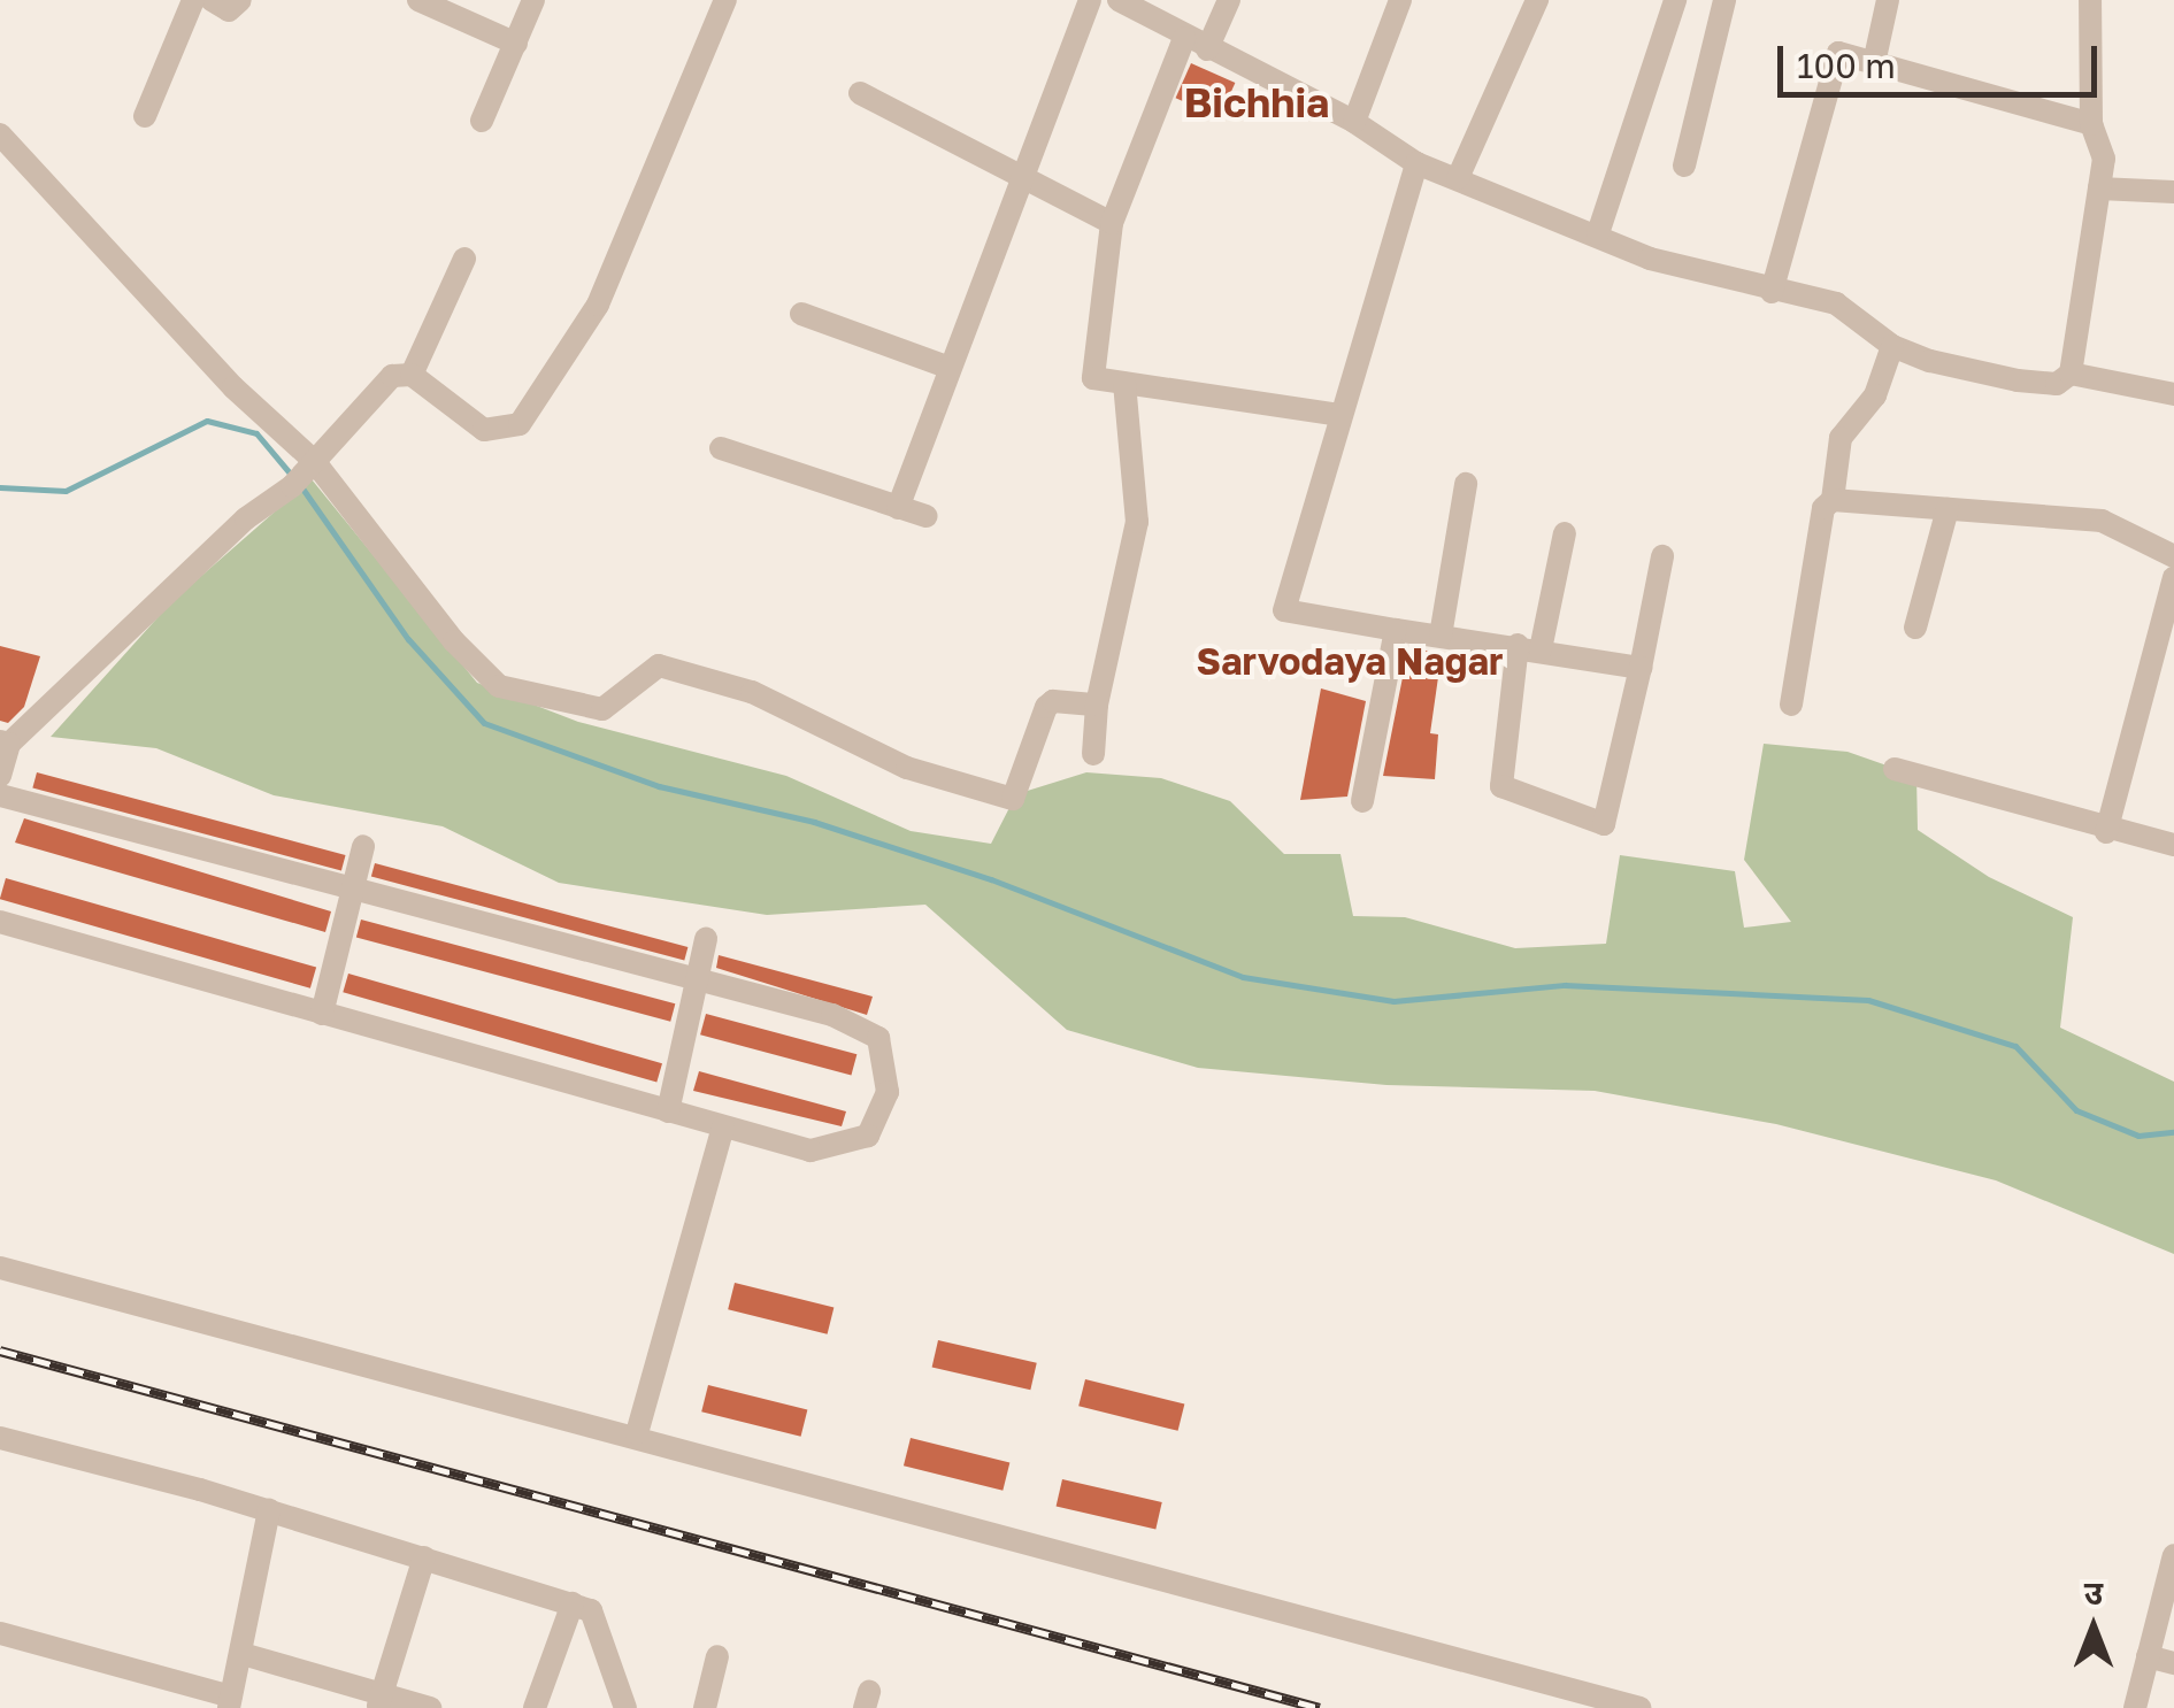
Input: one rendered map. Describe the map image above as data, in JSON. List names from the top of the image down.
{
  "districts": ["Bichhia", "Sarvodaya Nagar"],
  "scale_bar": "100 m",
  "north": "top"
}
